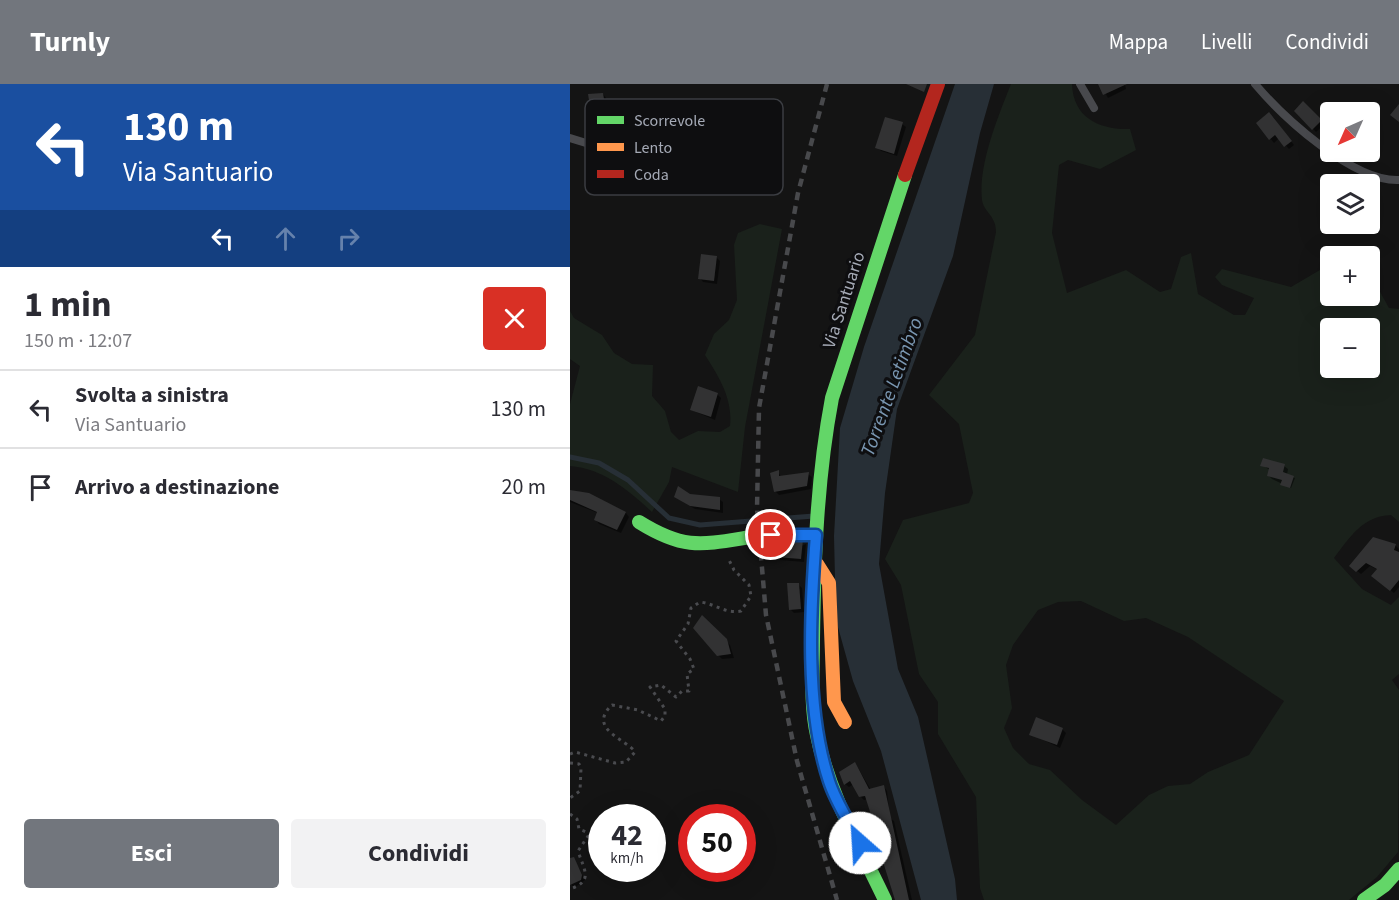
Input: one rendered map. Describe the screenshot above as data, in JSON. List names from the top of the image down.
{
  "streets": {
    "main road": ["Via Santuario"]
  },
  "water": ["Torrente Letimbro"],
  "legend": ["Scorrevole", "Lento", "Coda"],
  "north": "bottom left",
  "page": {
    "header": "Turnly",
    "nav": ["Mappa", "Livelli", "Condividi"],
    "turn": ["130 m", "Via Santuario"],
    "map_buttons": ["+", "−"],
    "heading": ["1 min", "150 m · 12:07"],
    "list": [
      {
        "name": "Svolta a sinistra",
        "note": "Via Santuario",
        "value": "130 m"
      },
      {
        "name": "Arrivo a destinazione",
        "value": "20 m"
      }
    ],
    "speed": "42 km/h",
    "limit": "50",
    "buttons": ["Esci", "Condividi"]
  }
}
